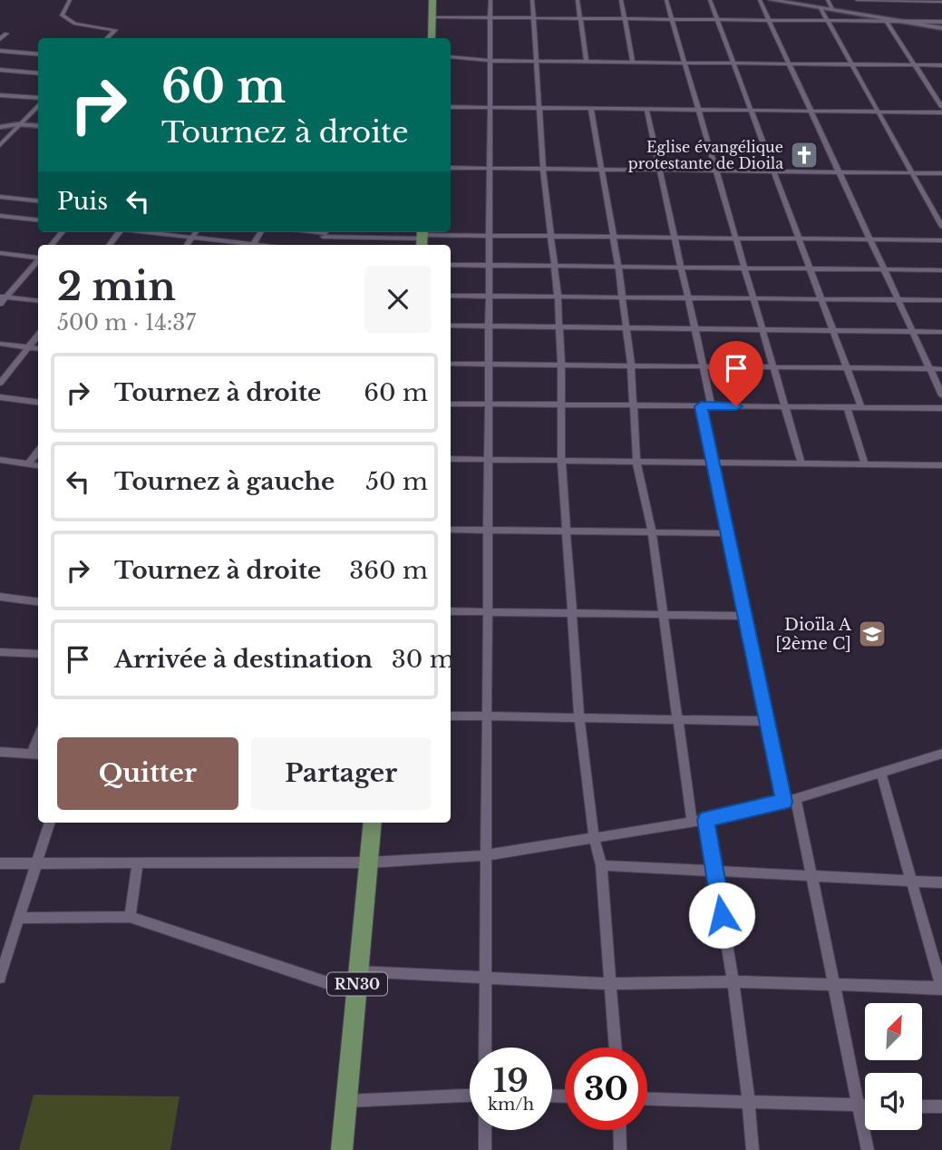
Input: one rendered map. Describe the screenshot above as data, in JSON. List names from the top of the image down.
{
  "streets": {
    "main road": ["RN30"]
  },
  "places": {
    "church": ["Eglise évangélique protestante de Dioila"],
    "school or university": ["Dioïla A [2ème C]"]
  },
  "north": "top right",
  "page": {
    "turn": ["60 m", "Tournez à droite"],
    "then": "Puis",
    "heading": ["2 min", "500 m · 14:37"],
    "list": [
      {
        "name": "Tournez à droite",
        "value": "60 m"
      },
      {
        "name": "Tournez à gauche",
        "value": "50 m"
      },
      {
        "name": "Tournez à droite",
        "value": "360 m"
      },
      {
        "name": "Arrivée à destination",
        "value": "30 m"
      }
    ],
    "buttons": ["Quitter", "Partager"],
    "speed": "19 km/h",
    "limit": "30"
  }
}
